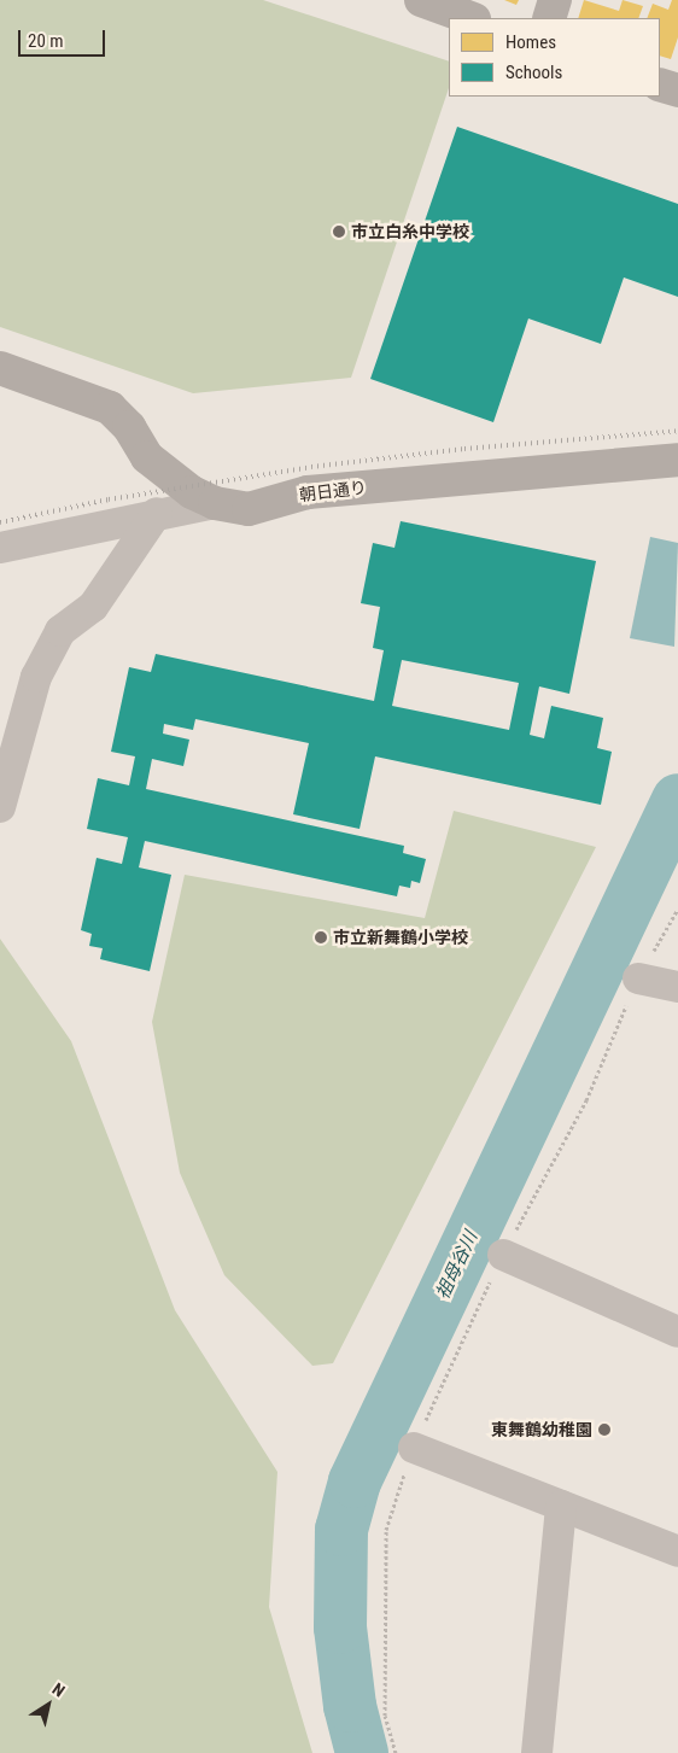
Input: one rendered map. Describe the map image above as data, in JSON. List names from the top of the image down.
{
  "streets": {
    "street": ["朝日通り"]
  },
  "water": ["祖母谷川"],
  "places": ["市立白糸中学校", "市立新舞鶴小学校", "東舞鶴幼稚園"],
  "legend": ["Homes", "Schools"],
  "scale_bar": "20 m",
  "north": "top right"
}
